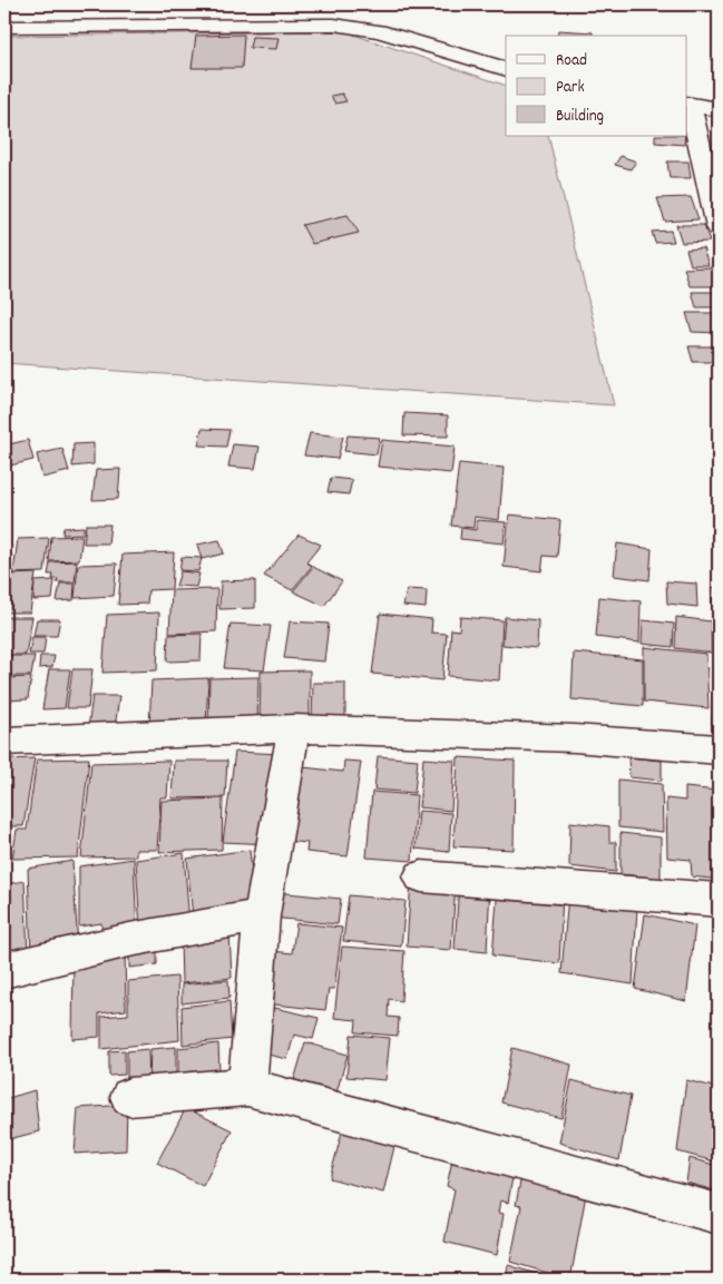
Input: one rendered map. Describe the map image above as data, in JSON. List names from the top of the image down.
{
  "legend": ["Road", "Park", "Building"]
}
